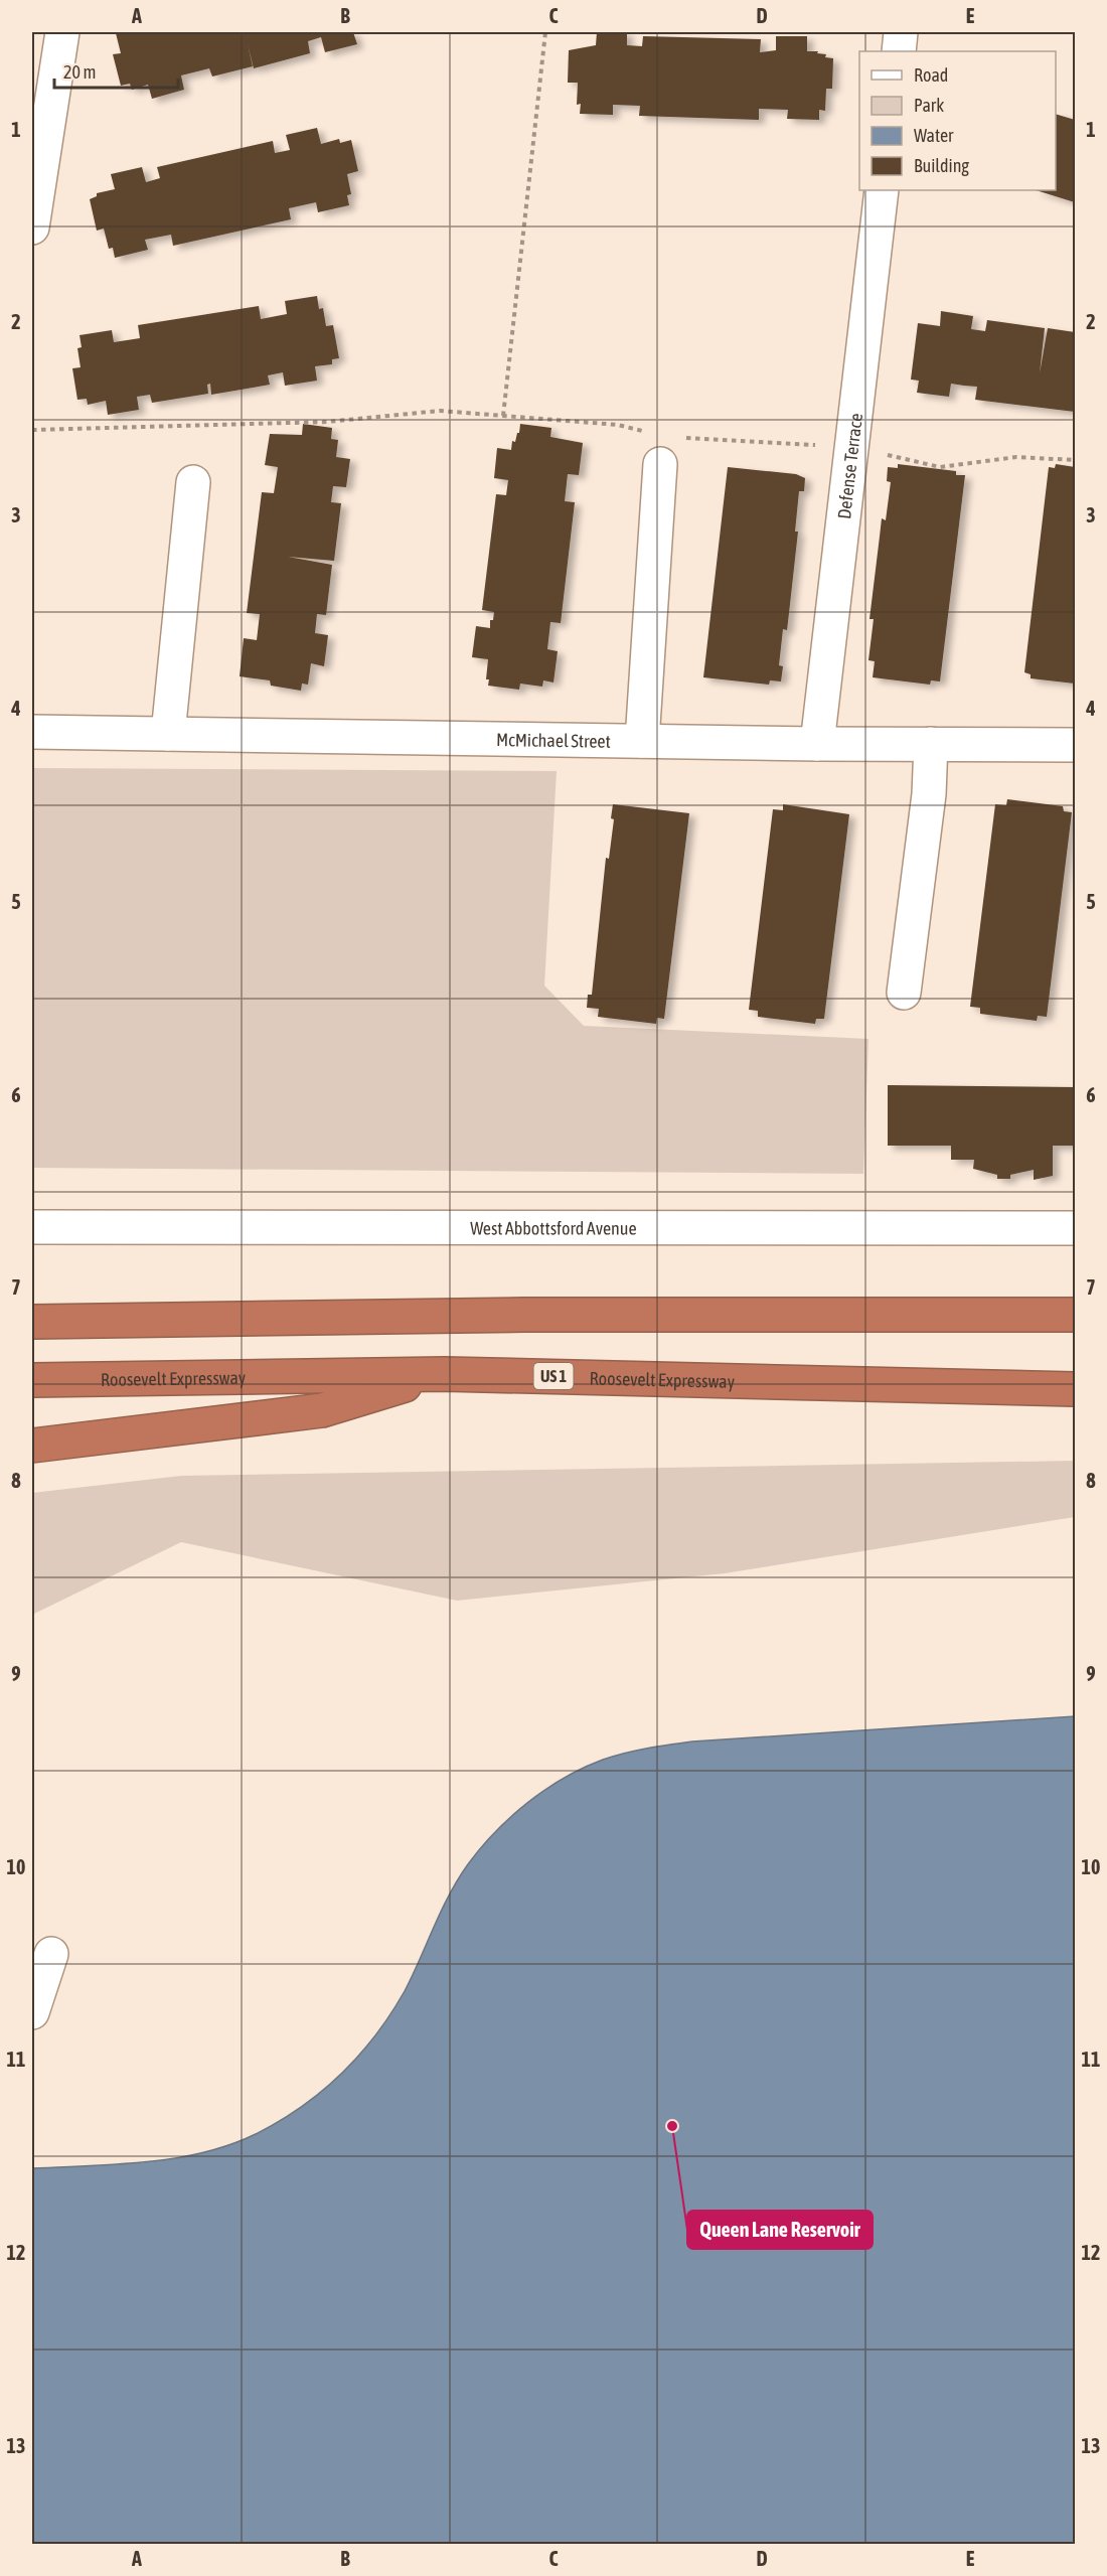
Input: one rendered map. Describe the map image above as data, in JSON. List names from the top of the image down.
{
  "streets": {
    "highway": ["US 1", "Roosevelt Expressway"],
    "street": ["Defense Terrace", "McMichael Street", "West Abbottsford Avenue"]
  },
  "crossings": [
    ["Defense Terrace", "McMichael Street"]
  ],
  "places": ["Queen Lane Reservoir"],
  "legend": [
    "Road",
    "Park",
    "Water",
    "Building"
  ],
  "scale_bar": "20 m",
  "grid": {
    "columns": [
      "A",
      "B",
      "C",
      "D",
      "E"
    ],
    "rows": [
      "1",
      "2",
      "3",
      "4",
      "5",
      "6",
      "7",
      "8",
      "9",
      "10",
      "11",
      "12",
      "13"
    ]
  }
}
